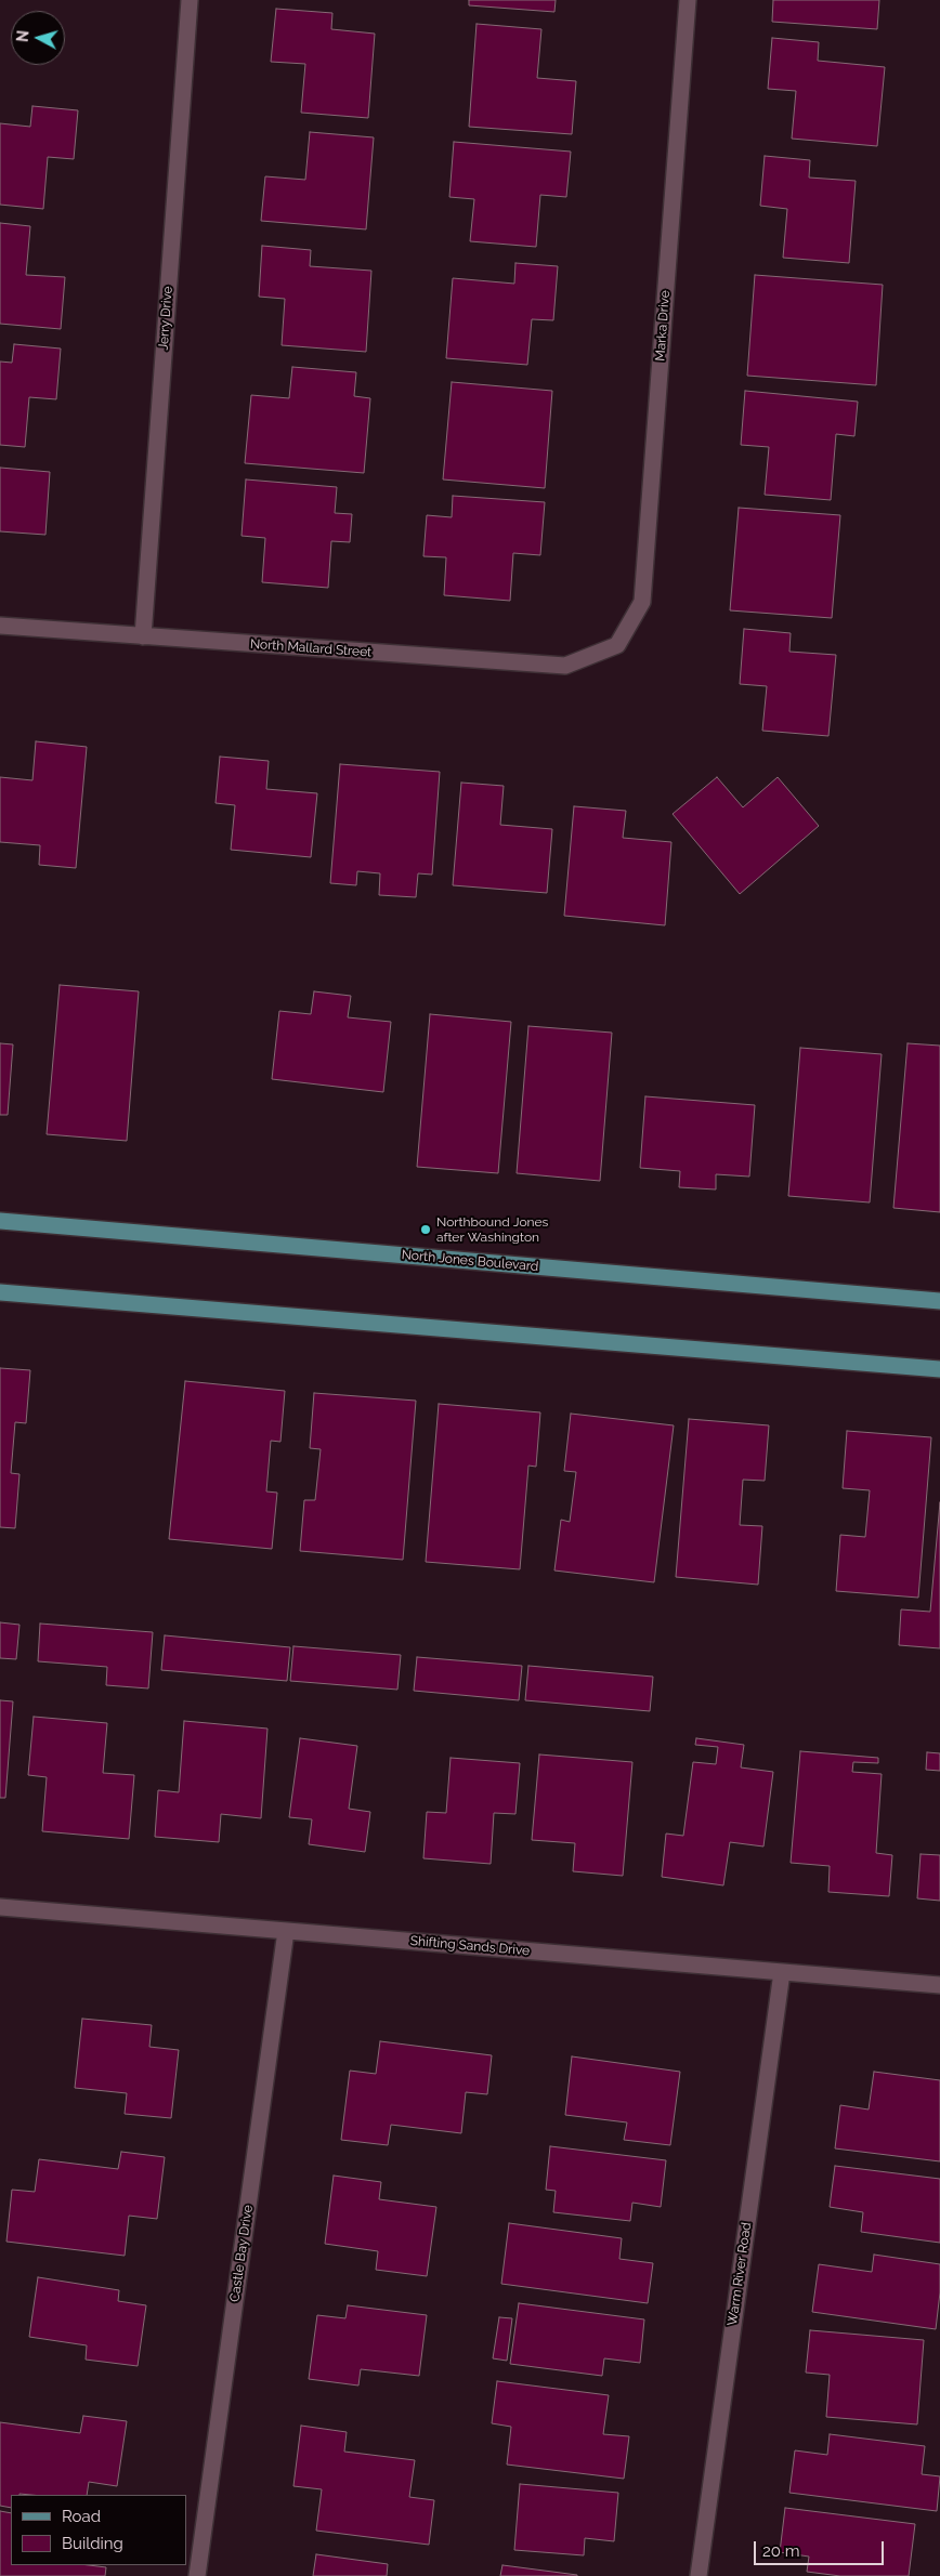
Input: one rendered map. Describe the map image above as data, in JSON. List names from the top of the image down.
{
  "streets": {
    "main road": ["North Jones Boulevard"],
    "street": [
      "Jerry Drive",
      "Marka Drive",
      "North Mallard Street",
      "Shifting Sands Drive",
      "Castle Bay Drive",
      "Warm River Road"
    ]
  },
  "crossings": [
    ["Jerry Drive", "North Mallard Street"],
    ["Marka Drive", "North Mallard Street"],
    ["Shifting Sands Drive", "Castle Bay Drive"],
    ["Shifting Sands Drive", "Warm River Road"]
  ],
  "places": ["Northbound Jones after Washington"],
  "legend": ["Road", "Building"],
  "scale_bar": "20 m",
  "north": "left"
}
